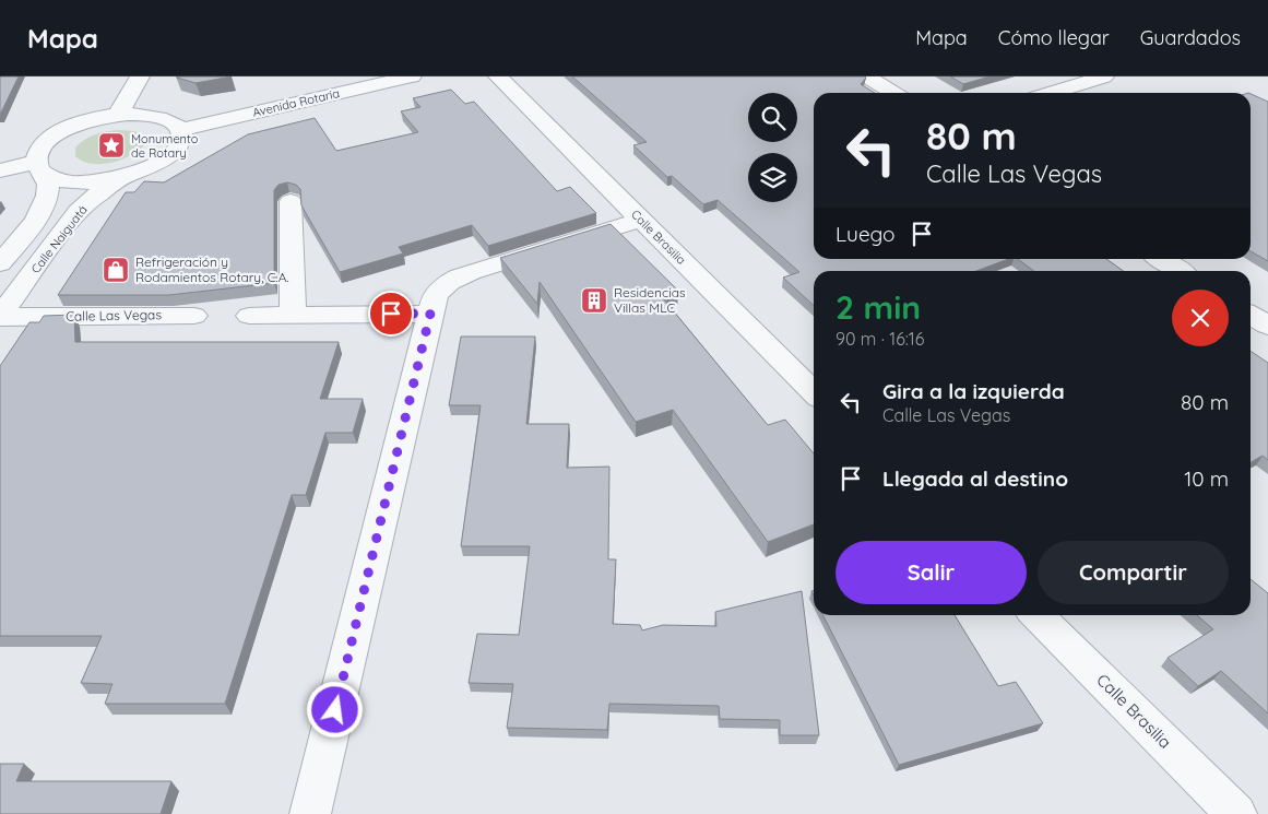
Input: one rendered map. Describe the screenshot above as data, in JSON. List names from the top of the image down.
{
  "streets": {
    "street": [
      "Avenida Rotaria",
      "Calle Brasilia",
      "Calle Naiguatá",
      "Calle Las Vegas"
    ]
  },
  "crossings": [
    ["Calle Naiguatá", "Calle Las Vegas"]
  ],
  "places": {
    "place": ["Monumento de Rotary"],
    "shop": ["Refrigeración y Rodamientos Rotary, C.A."],
    "building": ["Residencias Villas MLC"]
  },
  "page": {
    "header": "Mapa",
    "nav": ["Mapa", "Cómo llegar", "Guardados"],
    "turn": ["80 m", "Calle Las Vegas"],
    "then": "Luego",
    "heading": ["2 min", "90 m · 16:16"],
    "list": [
      {
        "name": "Gira a la izquierda",
        "note": "Calle Las Vegas",
        "value": "80 m"
      },
      {
        "name": "Llegada al destino",
        "value": "10 m"
      }
    ],
    "buttons": ["Salir", "Compartir"]
  }
}
